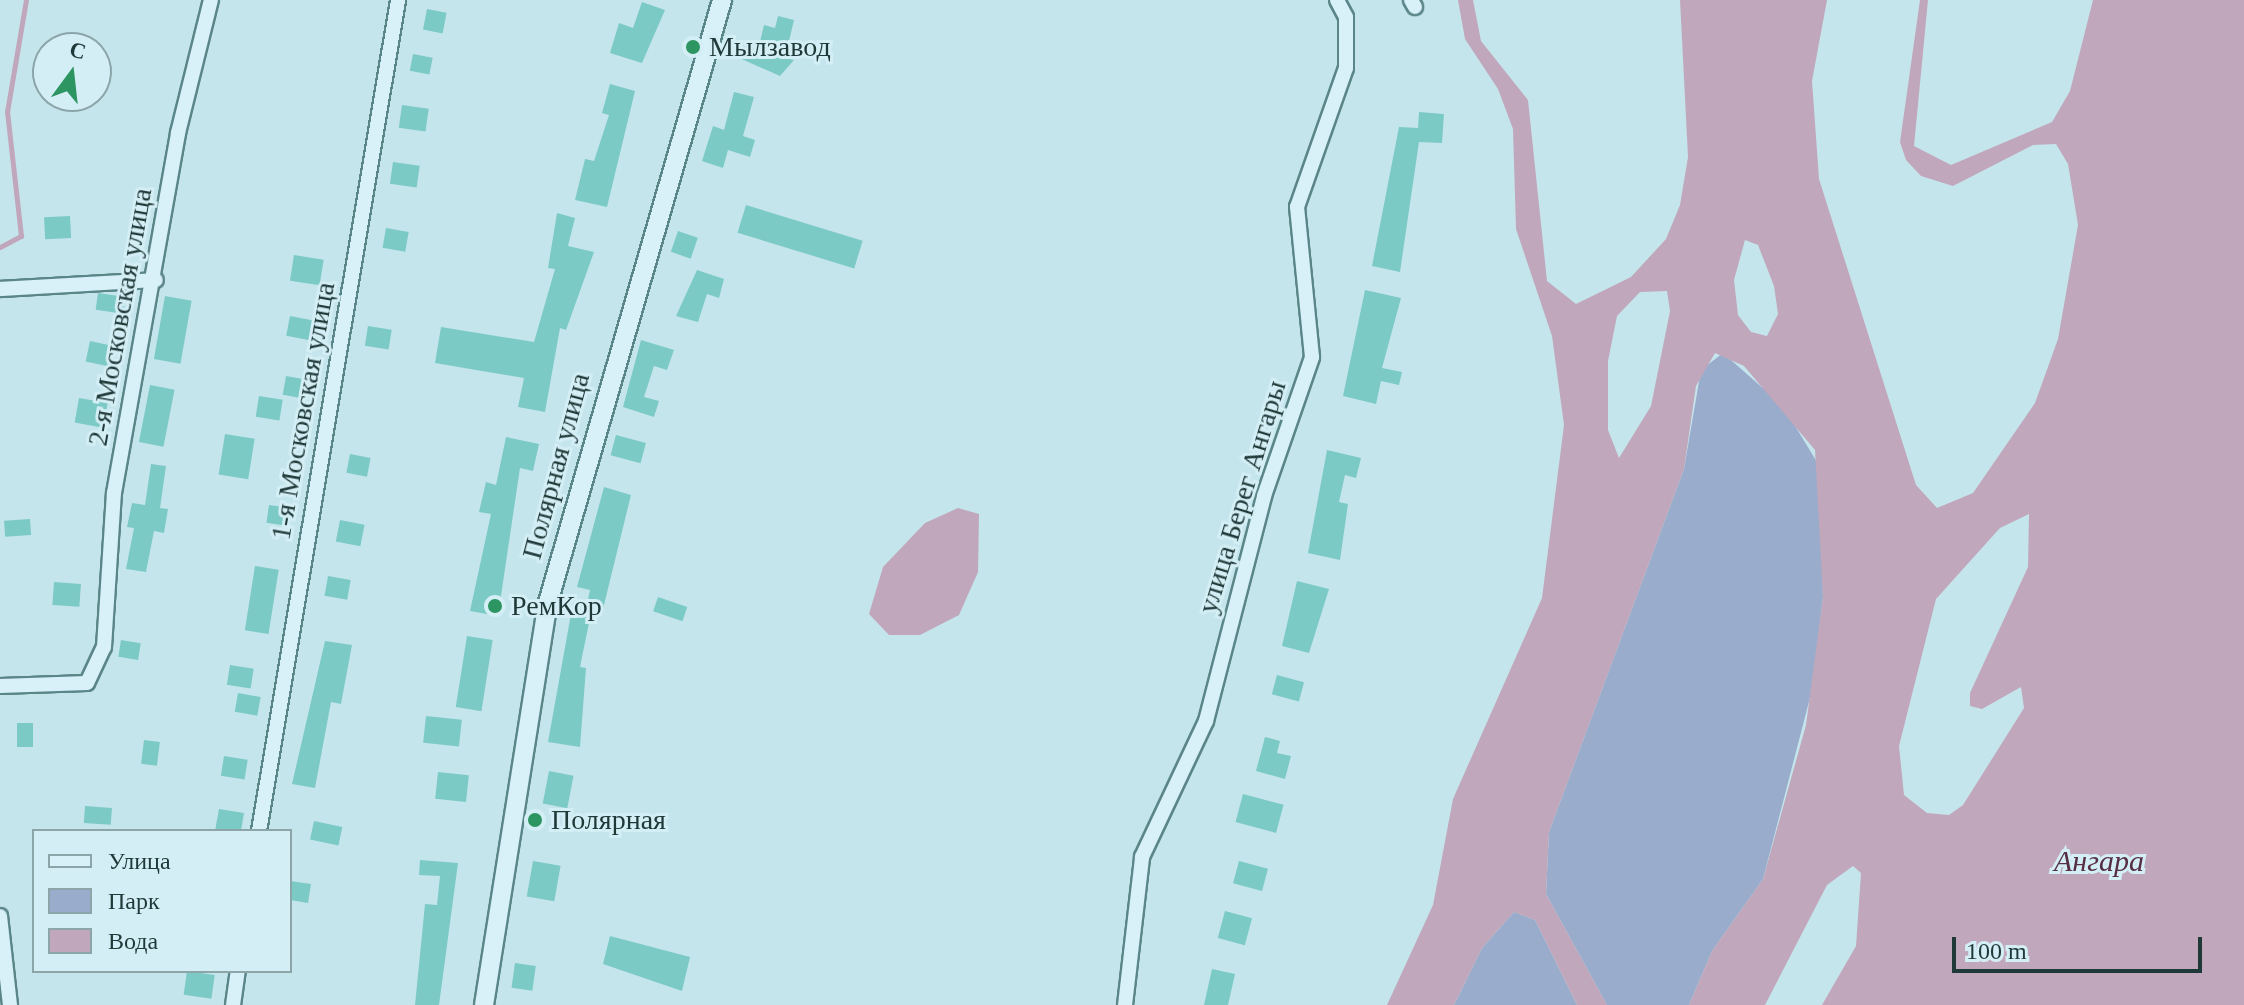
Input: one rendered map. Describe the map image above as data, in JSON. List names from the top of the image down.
{
  "streets": {
    "main road": ["Полярная улица"],
    "street": ["2-я Московская улица", "1-я Московская улица", "улица Берег Ангары"]
  },
  "water": ["Ангара"],
  "places": ["Мылзавод", "РемКор", "Полярная"],
  "legend": ["Улица", "Парк", "Вода"],
  "scale_bar": "100 m",
  "north": "top"
}
